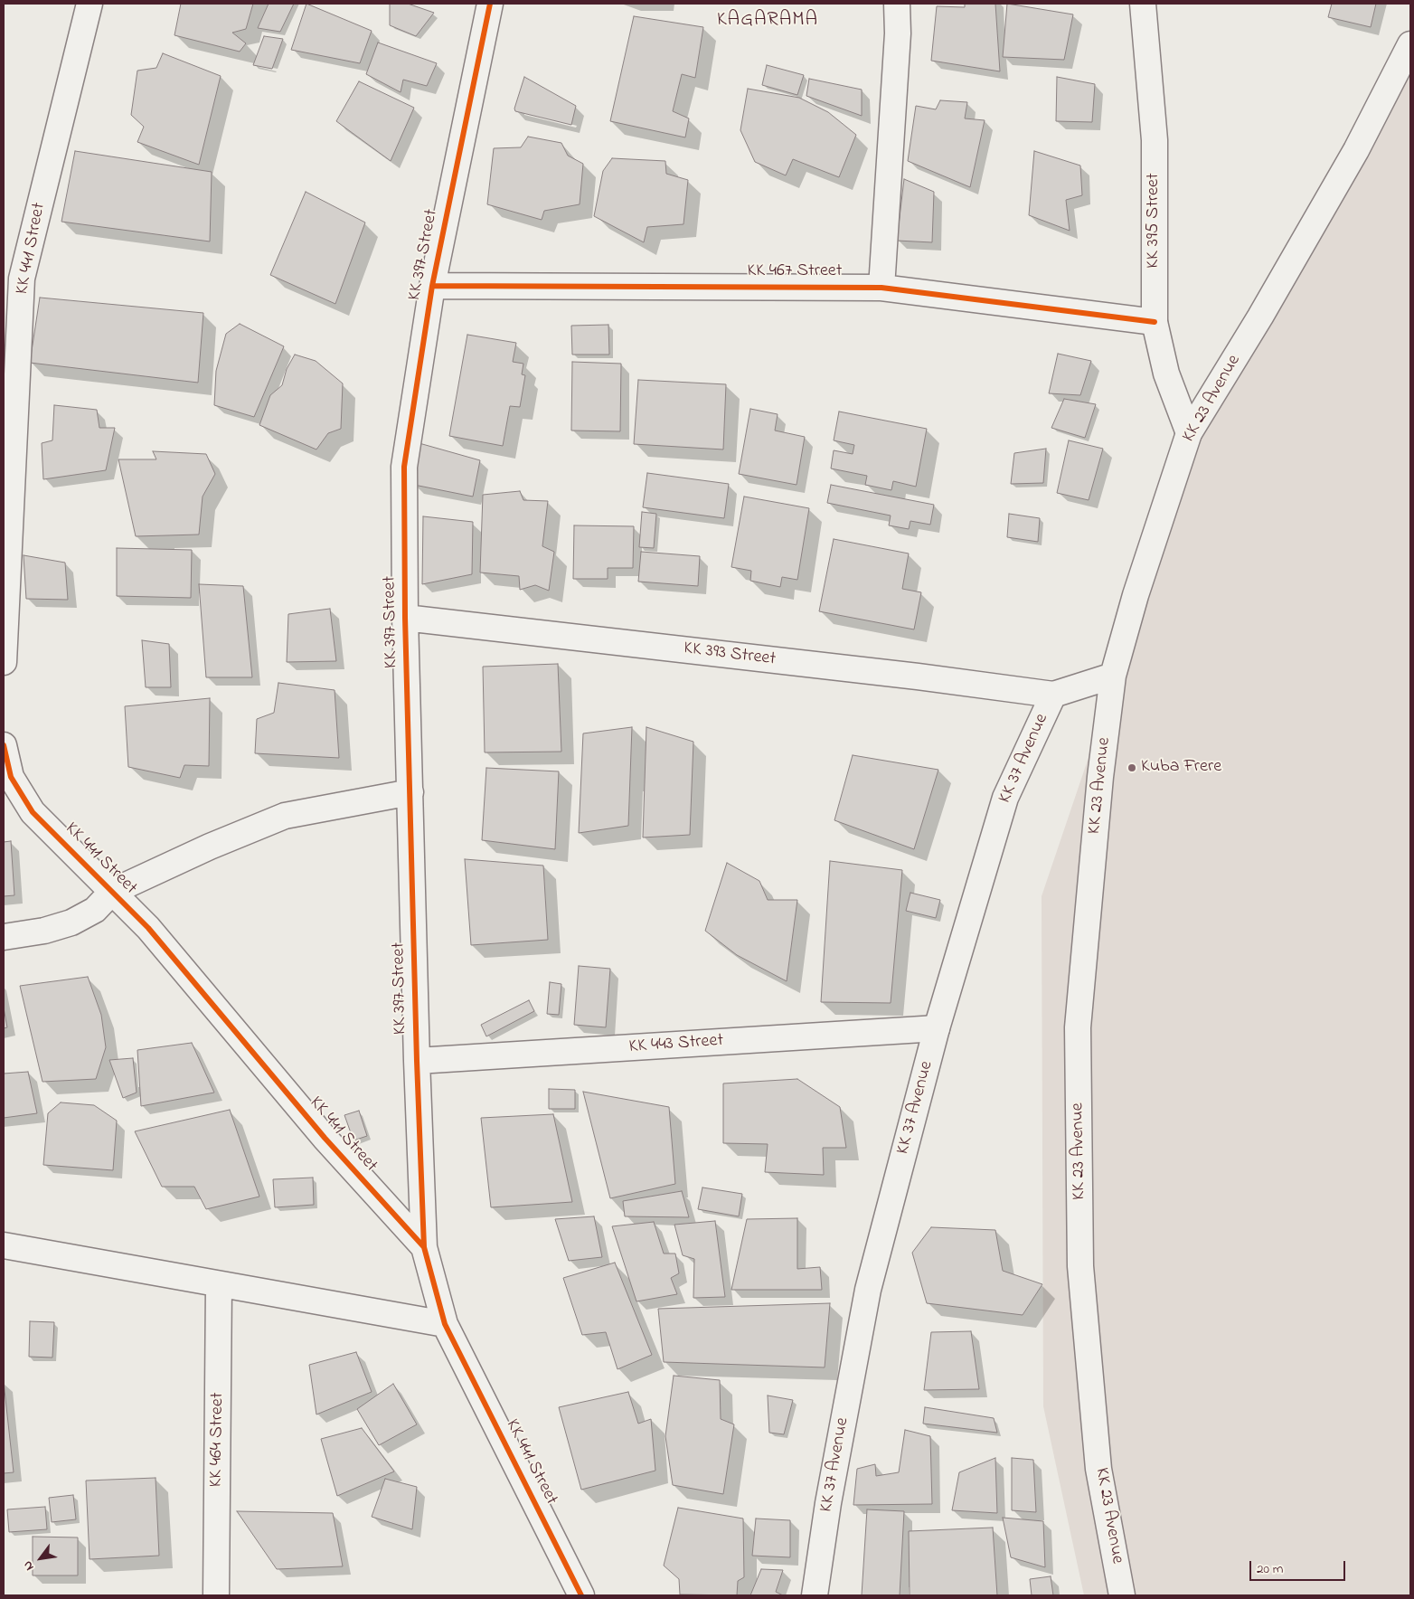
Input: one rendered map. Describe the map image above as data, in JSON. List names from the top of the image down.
{
  "streets": {
    "street": [
      "KK 395 Street",
      "KK 441 Street",
      "KK 397 Street",
      "KK 467 Street",
      "KK 23 Avenue",
      "KK 393 Street",
      "KK 37 Avenue",
      "KK 443 Street",
      "KK 464 Street"
    ]
  },
  "crossings": [
    ["KK 395 Street", "KK 467 Street"],
    ["KK 395 Street", "KK 23 Avenue"],
    ["KK 441 Street", "KK 397 Street"],
    ["KK 397 Street", "KK 467 Street"],
    ["KK 397 Street", "KK 393 Street"],
    ["KK 397 Street", "KK 443 Street"],
    ["KK 23 Avenue", "KK 37 Avenue"],
    ["KK 393 Street", "KK 37 Avenue"],
    ["KK 37 Avenue", "KK 443 Street"]
  ],
  "districts": ["KAGARAMA"],
  "places": ["Kuba Frere"],
  "scale_bar": "20 m",
  "north": "bottom left"
}
